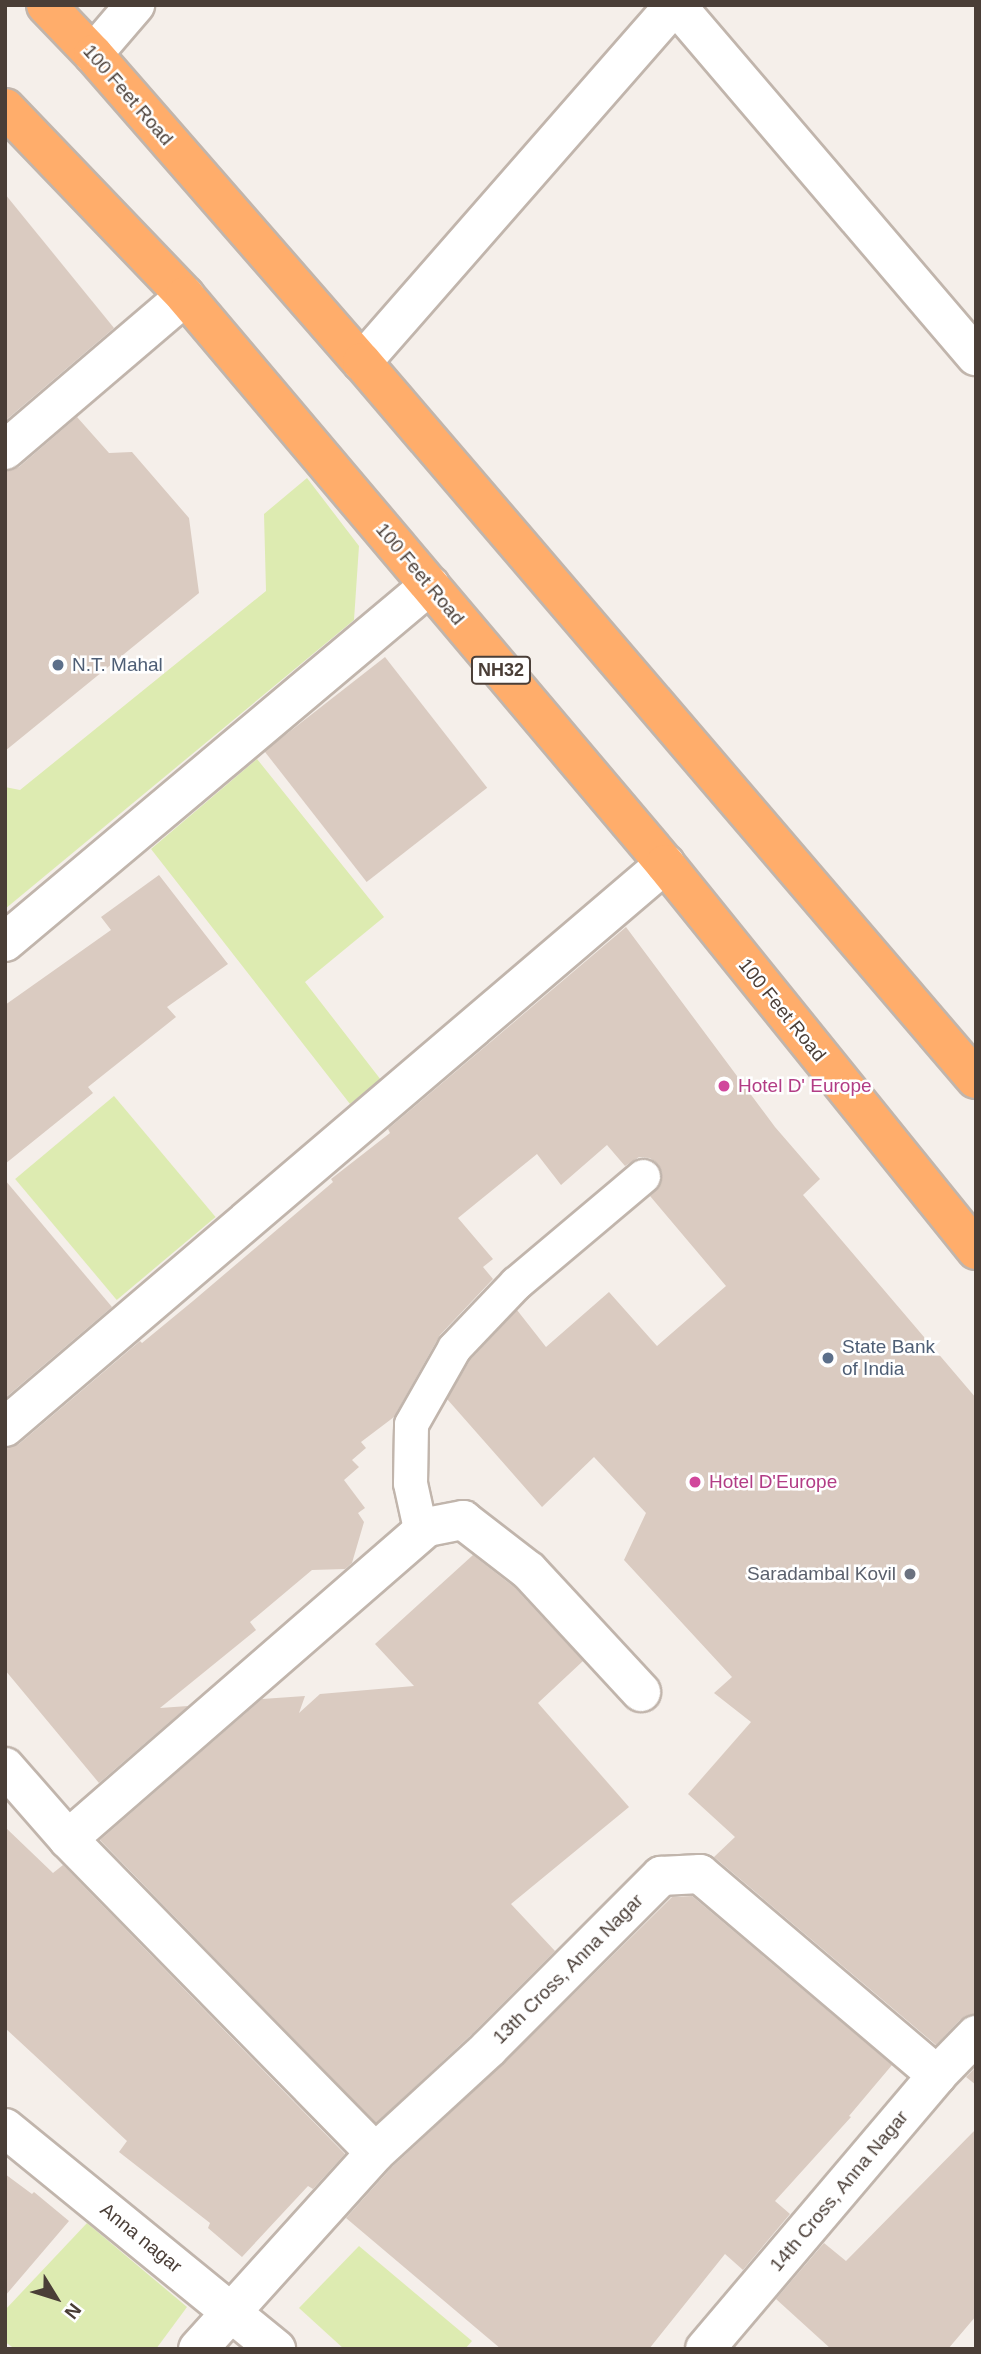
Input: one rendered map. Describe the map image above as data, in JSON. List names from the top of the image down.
{
  "streets": {
    "highway": ["100 Feet Road", "NH32"],
    "street": ["13th Cross, Anna Nagar", "14th Cross, Anna Nagar", "Anna nagar"]
  },
  "crossings": [
    ["13th Cross, Anna Nagar", "14th Cross, Anna Nagar"],
    ["13th Cross, Anna Nagar", "Anna nagar"]
  ],
  "places": [
    "N.T. Mahal",
    "Hotel D' Europe",
    "State Bank of India",
    "Hotel D'Europe",
    "Saradambal Kovil"
  ],
  "north": "bottom right"
}
